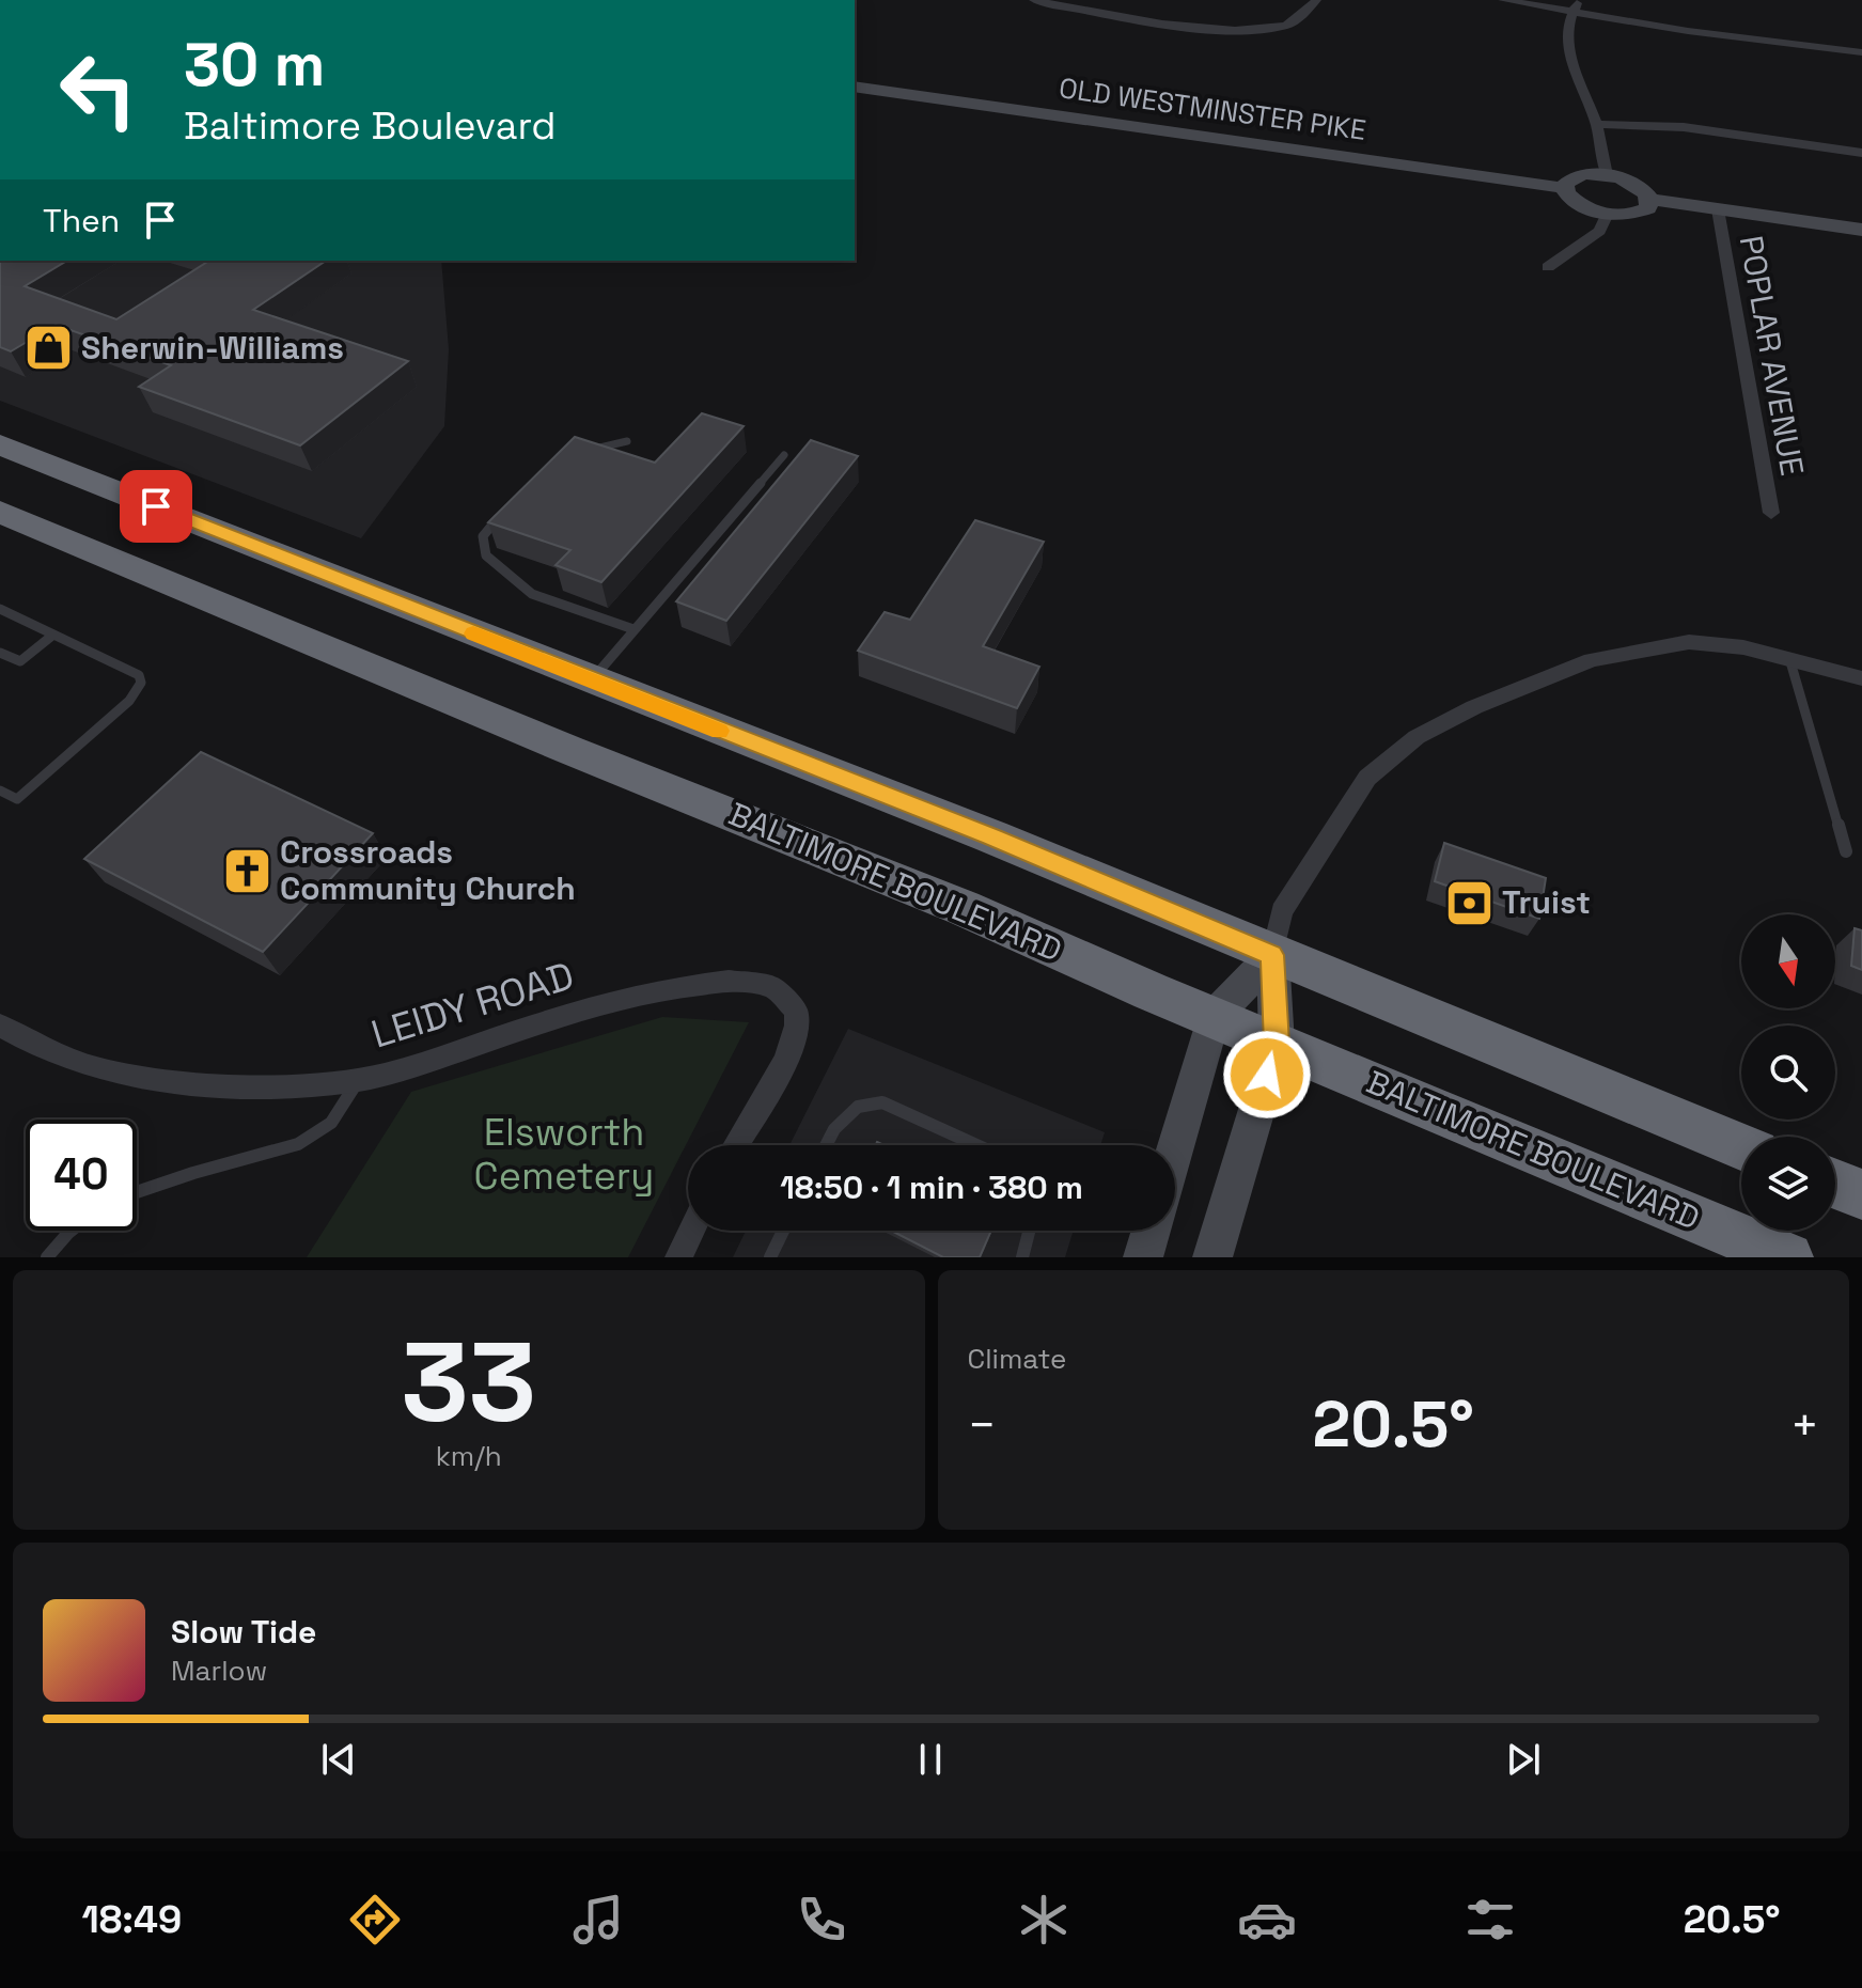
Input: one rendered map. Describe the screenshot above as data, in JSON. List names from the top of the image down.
{
  "streets": {
    "highway": ["BALTIMORE BOULEVARD"],
    "main road": ["OLD WESTMINSTER PIKE"],
    "street": ["POPLAR AVENUE", "LEIDY ROAD"]
  },
  "parks": ["Elsworth Cemetery"],
  "places": {
    "shop": ["Sherwin-Williams"],
    "church": ["Crossroads Community Church"],
    "bank": ["Truist"]
  },
  "north": "bottom",
  "page": {
    "turn": ["30 m", "Baltimore Boulevard"],
    "then": "Then",
    "limit": "40",
    "trip": "18:50 · 1 min · 380 m",
    "tile": [
      ["33", "km/h"],
      "Climate"
    ],
    "heat": ["−", "20.5°", "+"],
    "song": ["Slow Tide", "Marlow"],
    "tabs": ["18:49", "20.5°"]
  }
}
